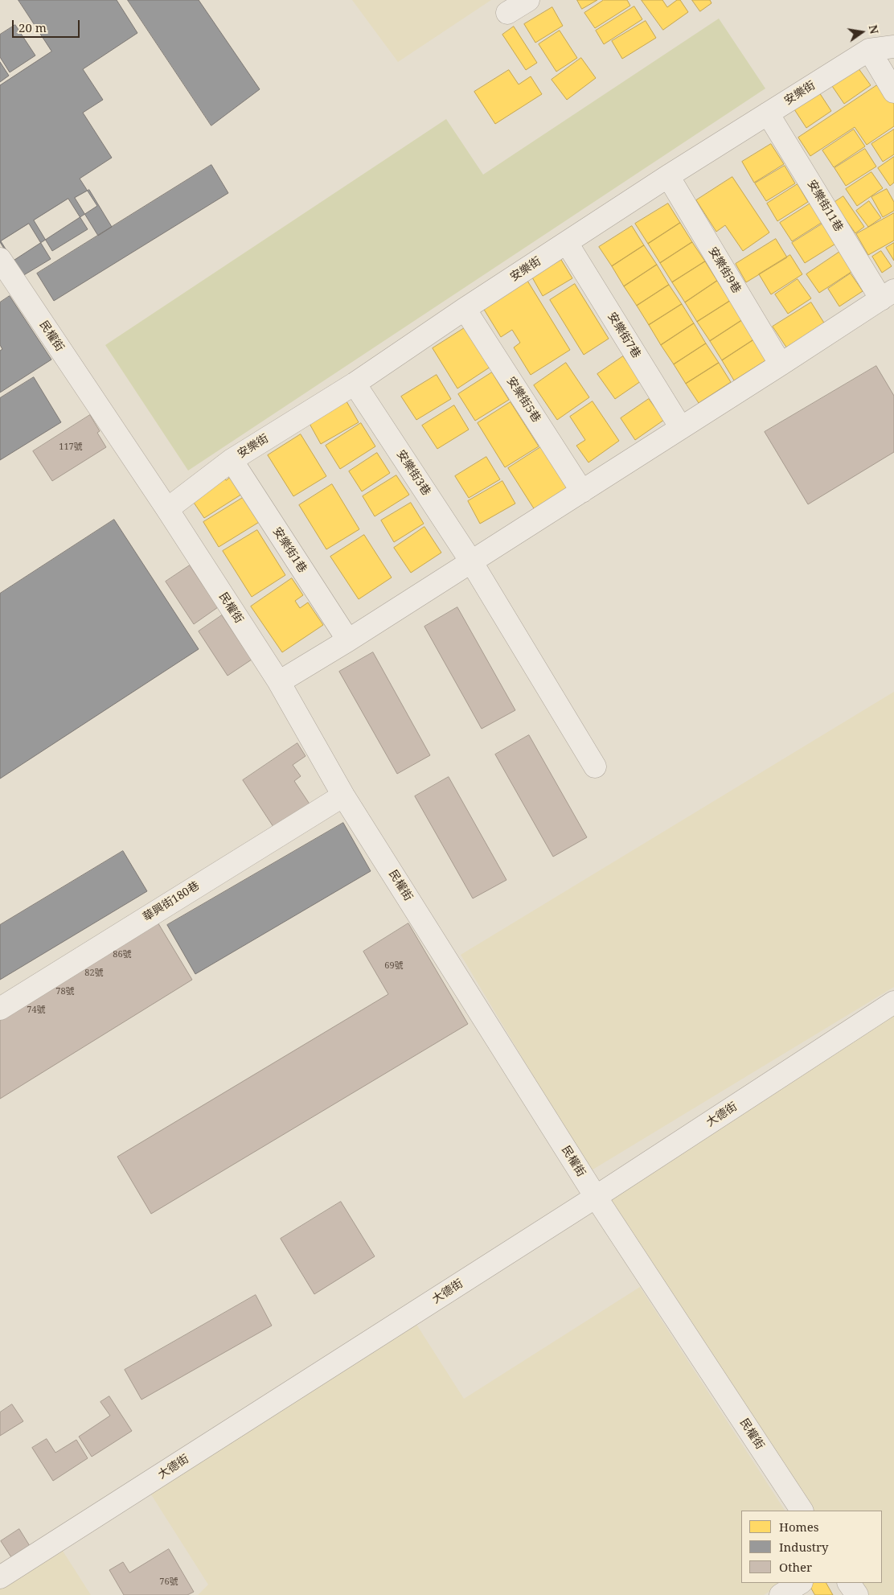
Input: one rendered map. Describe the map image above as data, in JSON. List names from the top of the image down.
{
  "streets": {
    "street": [
      "安樂街",
      "安樂街11巷",
      "安樂街9巷",
      "安樂街7巷",
      "民權街",
      "安樂街5巷",
      "安樂街3巷",
      "安樂街1巷",
      "華興街180巷",
      "大德街"
    ]
  },
  "crossings": [
    ["安樂街", "安樂街11巷"],
    ["安樂街", "安樂街9巷"],
    ["安樂街", "安樂街7巷"],
    ["安樂街", "民權街"],
    ["安樂街", "安樂街5巷"],
    ["安樂街", "安樂街3巷"],
    ["安樂街", "安樂街1巷"],
    ["民權街", "華興街180巷"],
    ["民權街", "大德街"]
  ],
  "house_numbers": [
    "117號",
    "86號",
    "69號",
    "82號",
    "78號",
    "74號",
    "76號"
  ],
  "legend": ["Homes", "Industry", "Other"],
  "scale_bar": "20 m",
  "north": "right"
}
